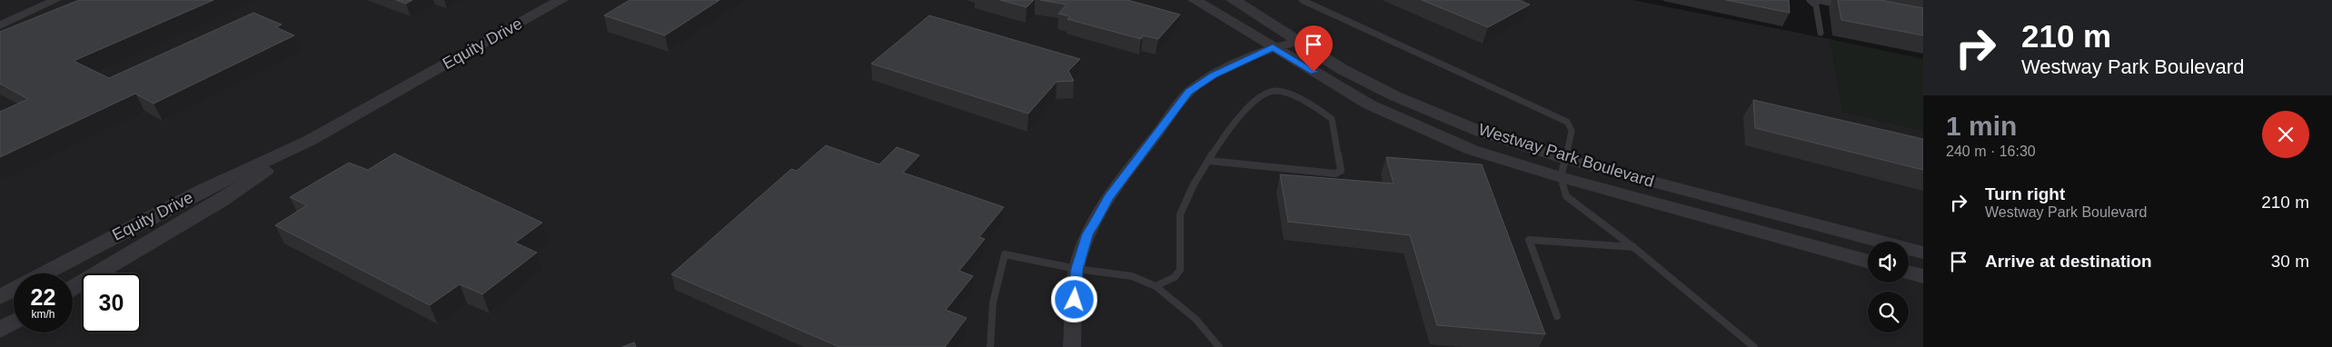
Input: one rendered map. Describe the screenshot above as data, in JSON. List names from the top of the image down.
{
  "streets": {
    "street": ["Equity Drive", "Westway Park Boulevard"]
  },
  "page": {
    "turn": ["210 m", "Westway Park Boulevard"],
    "heading": ["1 min", "240 m · 16:30"],
    "list": [
      {
        "name": "Turn right",
        "note": "Westway Park Boulevard",
        "value": "210 m"
      },
      {
        "name": "Arrive at destination",
        "value": "30 m"
      }
    ],
    "speed": "22 km/h",
    "limit": "30"
  }
}
